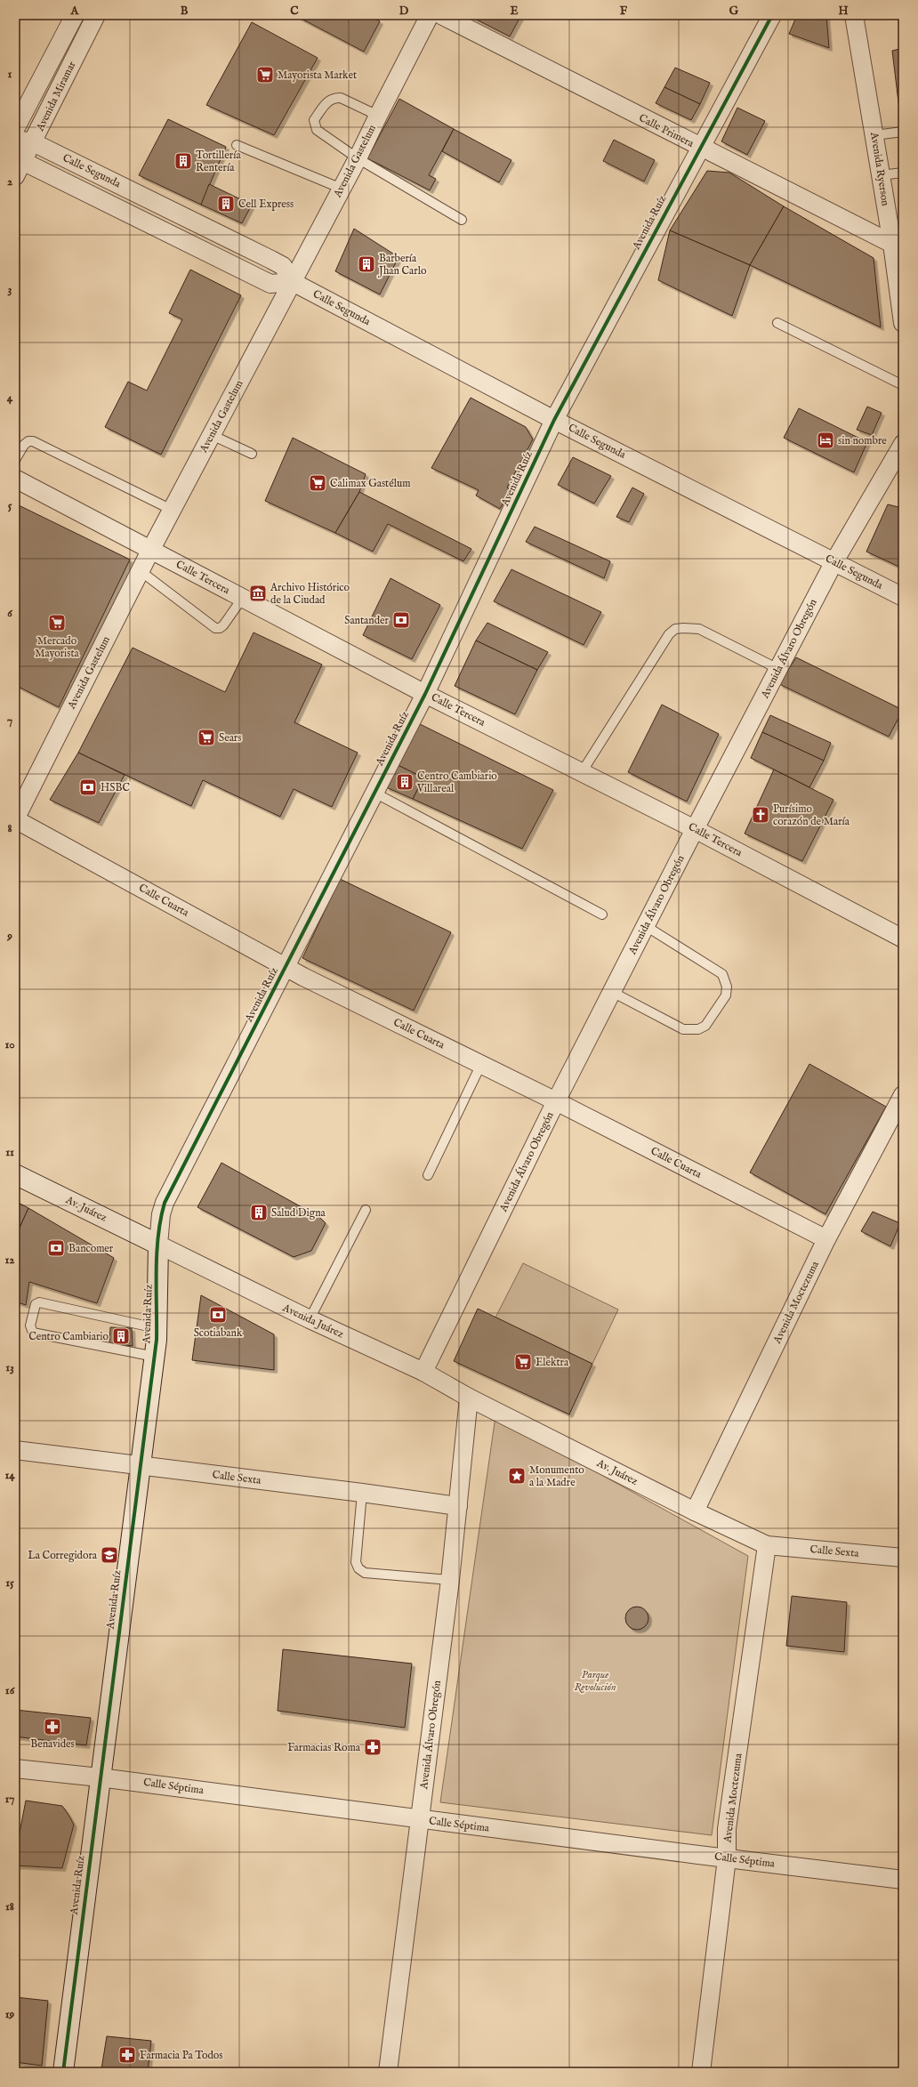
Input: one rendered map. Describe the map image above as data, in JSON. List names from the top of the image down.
{
  "streets": {
    "street": [
      "Avenida Miramar",
      "Calle Primera",
      "Avenida Gastelum",
      "Avenida Ryerson",
      "Calle Segunda",
      "Avenida Ruíz",
      "Calle Tercera",
      "Avenida Álvaro Obregón",
      "Calle Cuarta",
      "Av. Juárez",
      "Avenida Moctezuma",
      "Avenida Juárez",
      "Calle Sexta",
      "Calle Séptima"
    ]
  },
  "crossings": [
    ["Avenida Miramar", "Calle Segunda"],
    ["Calle Primera", "Avenida Ryerson"],
    ["Calle Primera", "Avenida Ruíz"],
    ["Avenida Gastelum", "Calle Segunda"],
    ["Avenida Gastelum", "Calle Tercera"],
    ["Avenida Gastelum", "Calle Cuarta"],
    ["Calle Segunda", "Avenida Ruíz"],
    ["Calle Segunda", "Avenida Álvaro Obregón"],
    ["Avenida Ruíz", "Calle Tercera"],
    ["Avenida Ruíz", "Calle Cuarta"],
    ["Avenida Ruíz", "Av. Juárez"],
    ["Avenida Ruíz", "Avenida Juárez"],
    ["Avenida Ruíz", "Calle Sexta"],
    ["Avenida Ruíz", "Calle Séptima"],
    ["Calle Tercera", "Avenida Álvaro Obregón"],
    ["Avenida Álvaro Obregón", "Calle Cuarta"],
    ["Avenida Álvaro Obregón", "Av. Juárez"],
    ["Avenida Álvaro Obregón", "Avenida Juárez"],
    ["Avenida Álvaro Obregón", "Calle Sexta"],
    ["Avenida Álvaro Obregón", "Calle Séptima"],
    ["Calle Cuarta", "Avenida Moctezuma"],
    ["Av. Juárez", "Avenida Moctezuma"],
    ["Av. Juárez", "Avenida Juárez"],
    ["Av. Juárez", "Calle Sexta"],
    ["Avenida Moctezuma", "Calle Sexta"],
    ["Avenida Moctezuma", "Calle Séptima"]
  ],
  "parks": ["Parque Revolución"],
  "places": {
    "supermarket": [
      "Mayorista Market",
      "Calimax Gastélum",
      "Mercado Mayorista",
      "Sears",
      "Elektra"
    ],
    "building": [
      "Tortillería Rentería",
      "Cell Express",
      "Barbería Jhan Carlo",
      "Centro Cambiario Villareal",
      "Salud Digna",
      "Centro Cambiario"
    ],
    "hotel": ["sin nombre"],
    "museum": ["Archivo Histórico de la Ciudad"],
    "bank": [
      "Santander",
      "HSBC",
      "Bancomer",
      "Scotiabank"
    ],
    "church": ["Purísimo corazón de María"],
    "place": ["Monumento a la Madre"],
    "school or university": ["La Corregidora"],
    "pharmacy": ["Benavides", "Farmacias Roma", "Farmacia Pa Todos"]
  },
  "grid": {
    "columns": [
      "A",
      "B",
      "C",
      "D",
      "E",
      "F",
      "G",
      "H"
    ],
    "rows": [
      "1",
      "2",
      "3",
      "4",
      "5",
      "6",
      "7",
      "8",
      "9",
      "10",
      "11",
      "12",
      "13",
      "14",
      "15",
      "16",
      "17",
      "18",
      "19"
    ]
  }
}
